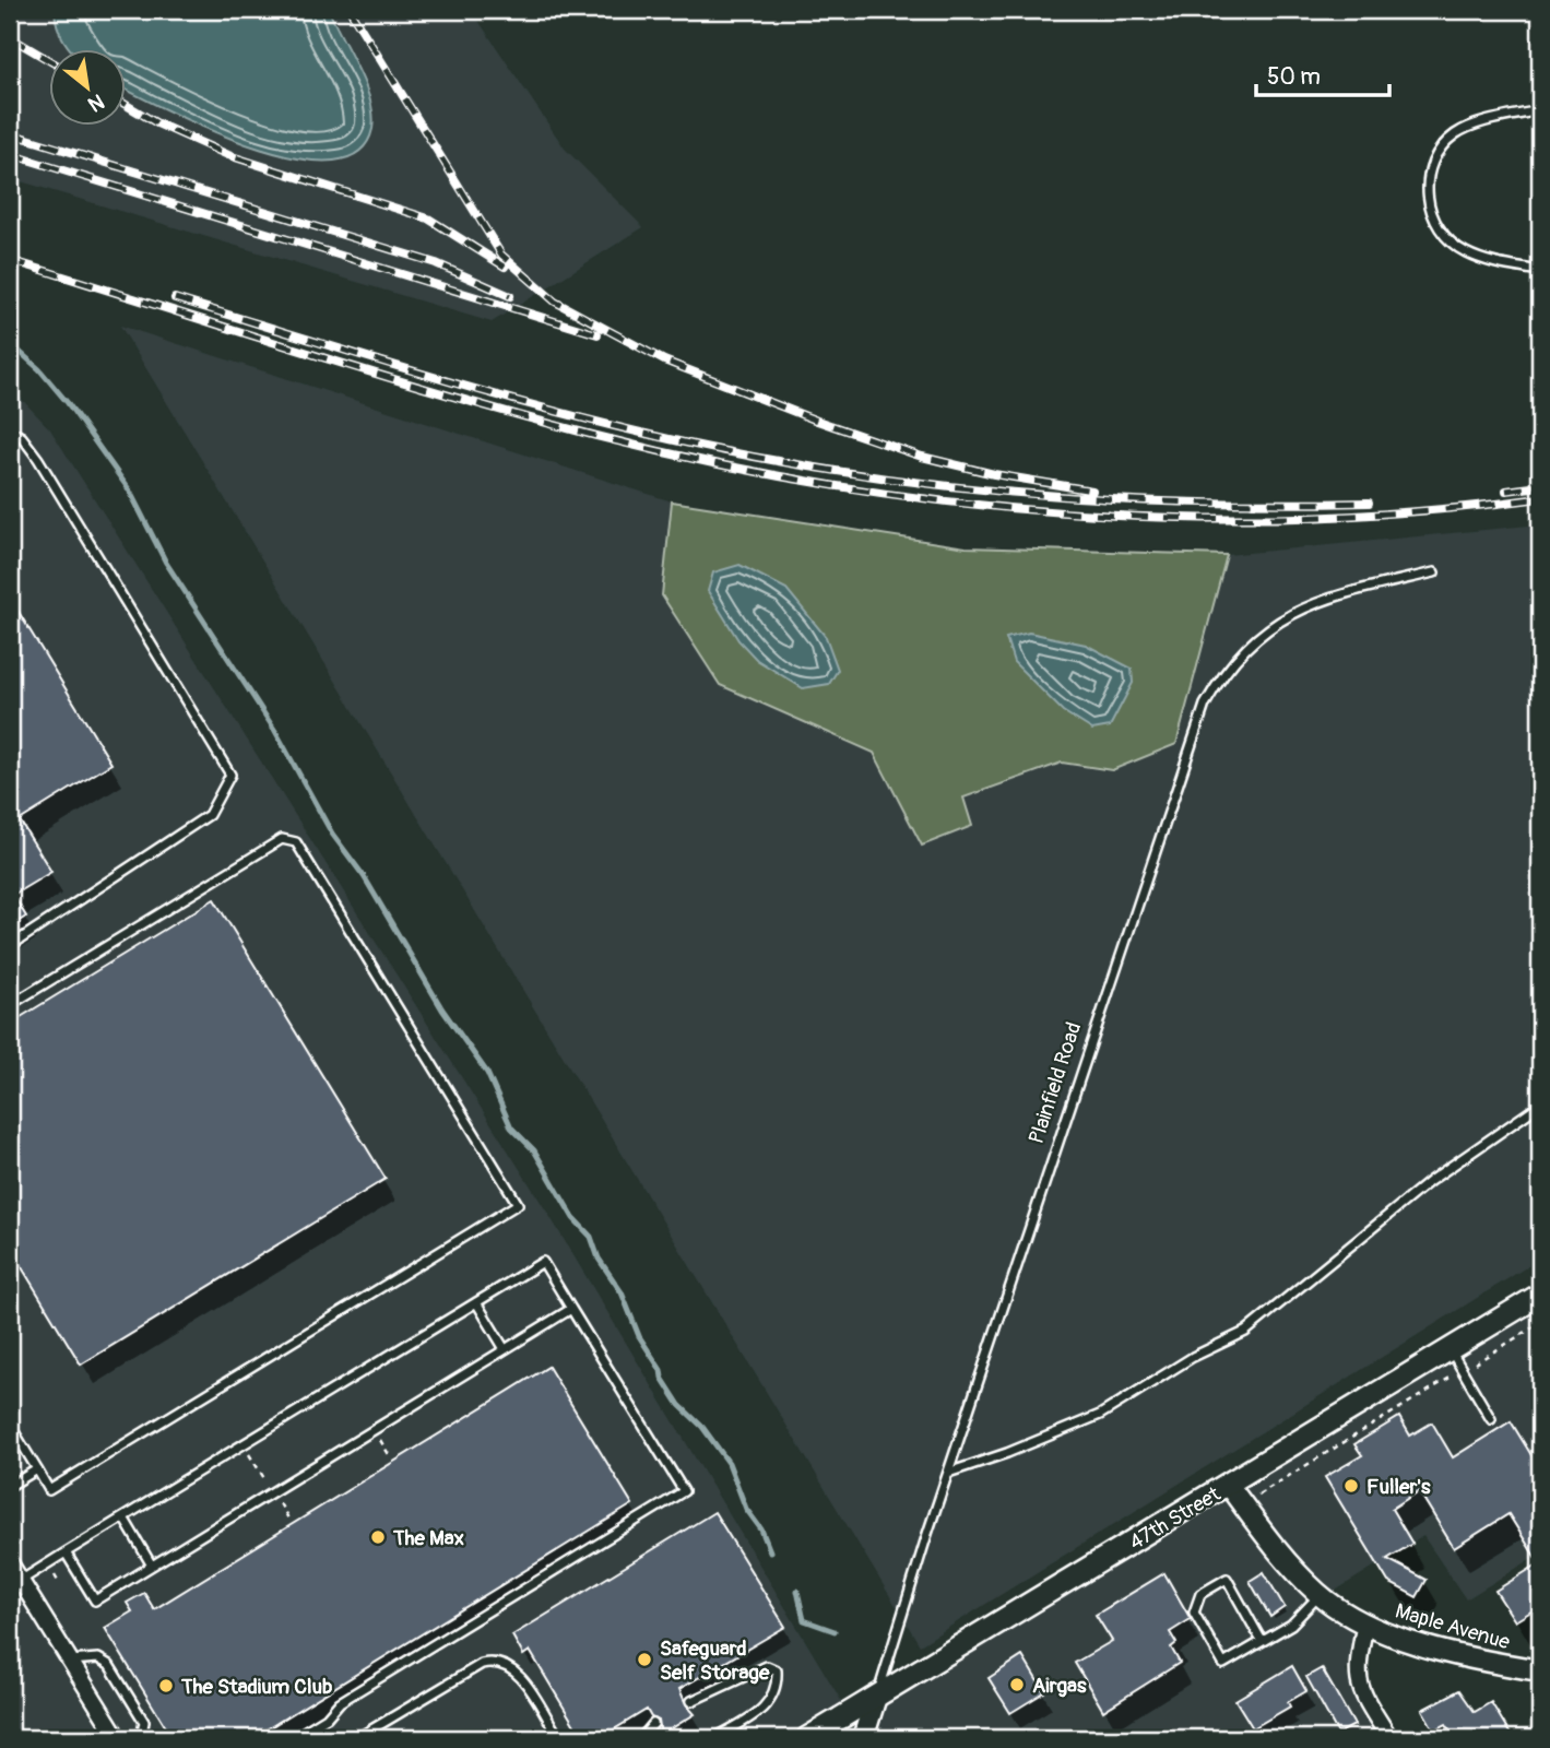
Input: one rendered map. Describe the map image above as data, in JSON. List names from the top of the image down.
{
  "streets": {
    "main road": ["47th Street"],
    "street": ["Plainfield Road", "Maple Avenue"]
  },
  "crossings": [
    ["Plainfield Road", "47th Street"],
    ["47th Street", "Maple Avenue"]
  ],
  "places": [
    "Fuller's",
    "The Max",
    "Safeguard Self Storage",
    "Airgas",
    "The Stadium Club"
  ],
  "scale_bar": "50 m",
  "north": "bottom right"
}
